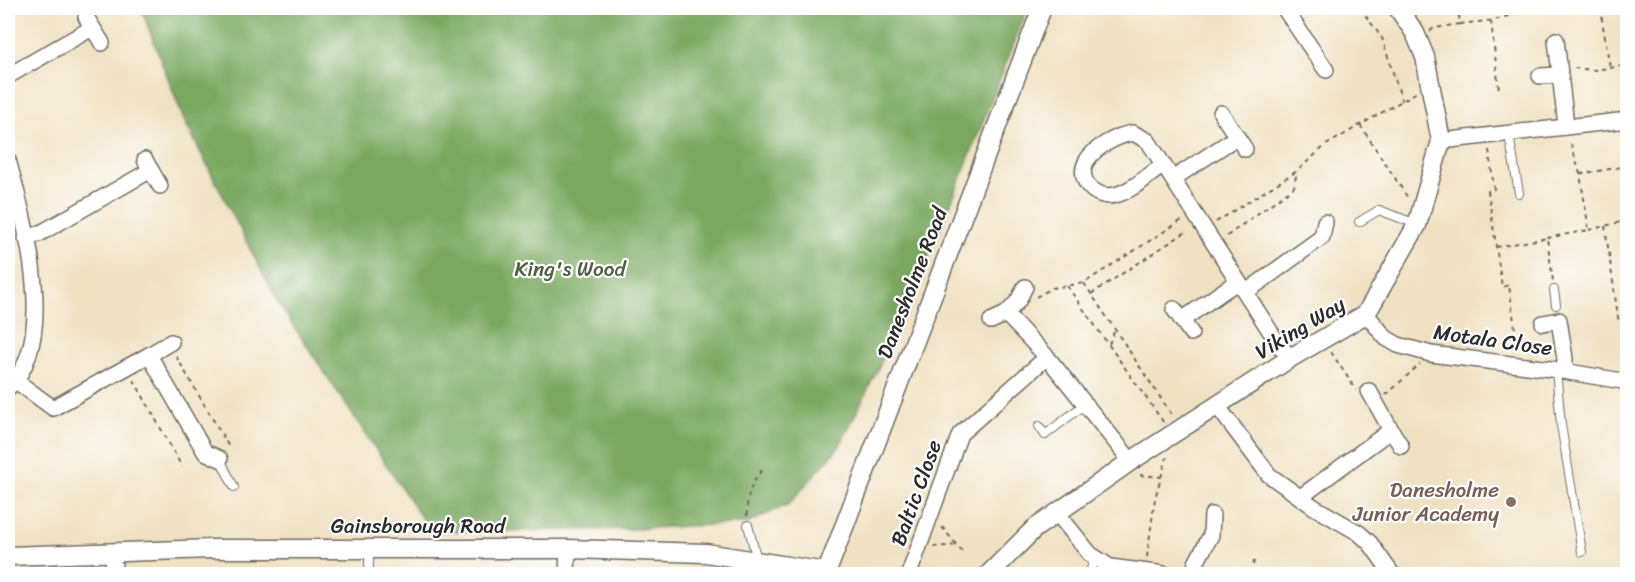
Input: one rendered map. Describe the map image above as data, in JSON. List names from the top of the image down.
{
  "streets": {
    "street": [
      "Danesholme Road",
      "Viking Way",
      "Motala Close",
      "Baltic Close",
      "Gainsborough Road"
    ]
  },
  "crossings": [
    ["Danesholme Road", "Gainsborough Road"],
    ["Viking Way", "Motala Close"]
  ],
  "parks": ["King's Wood"],
  "places": ["Danesholme Junior Academy"]
}
